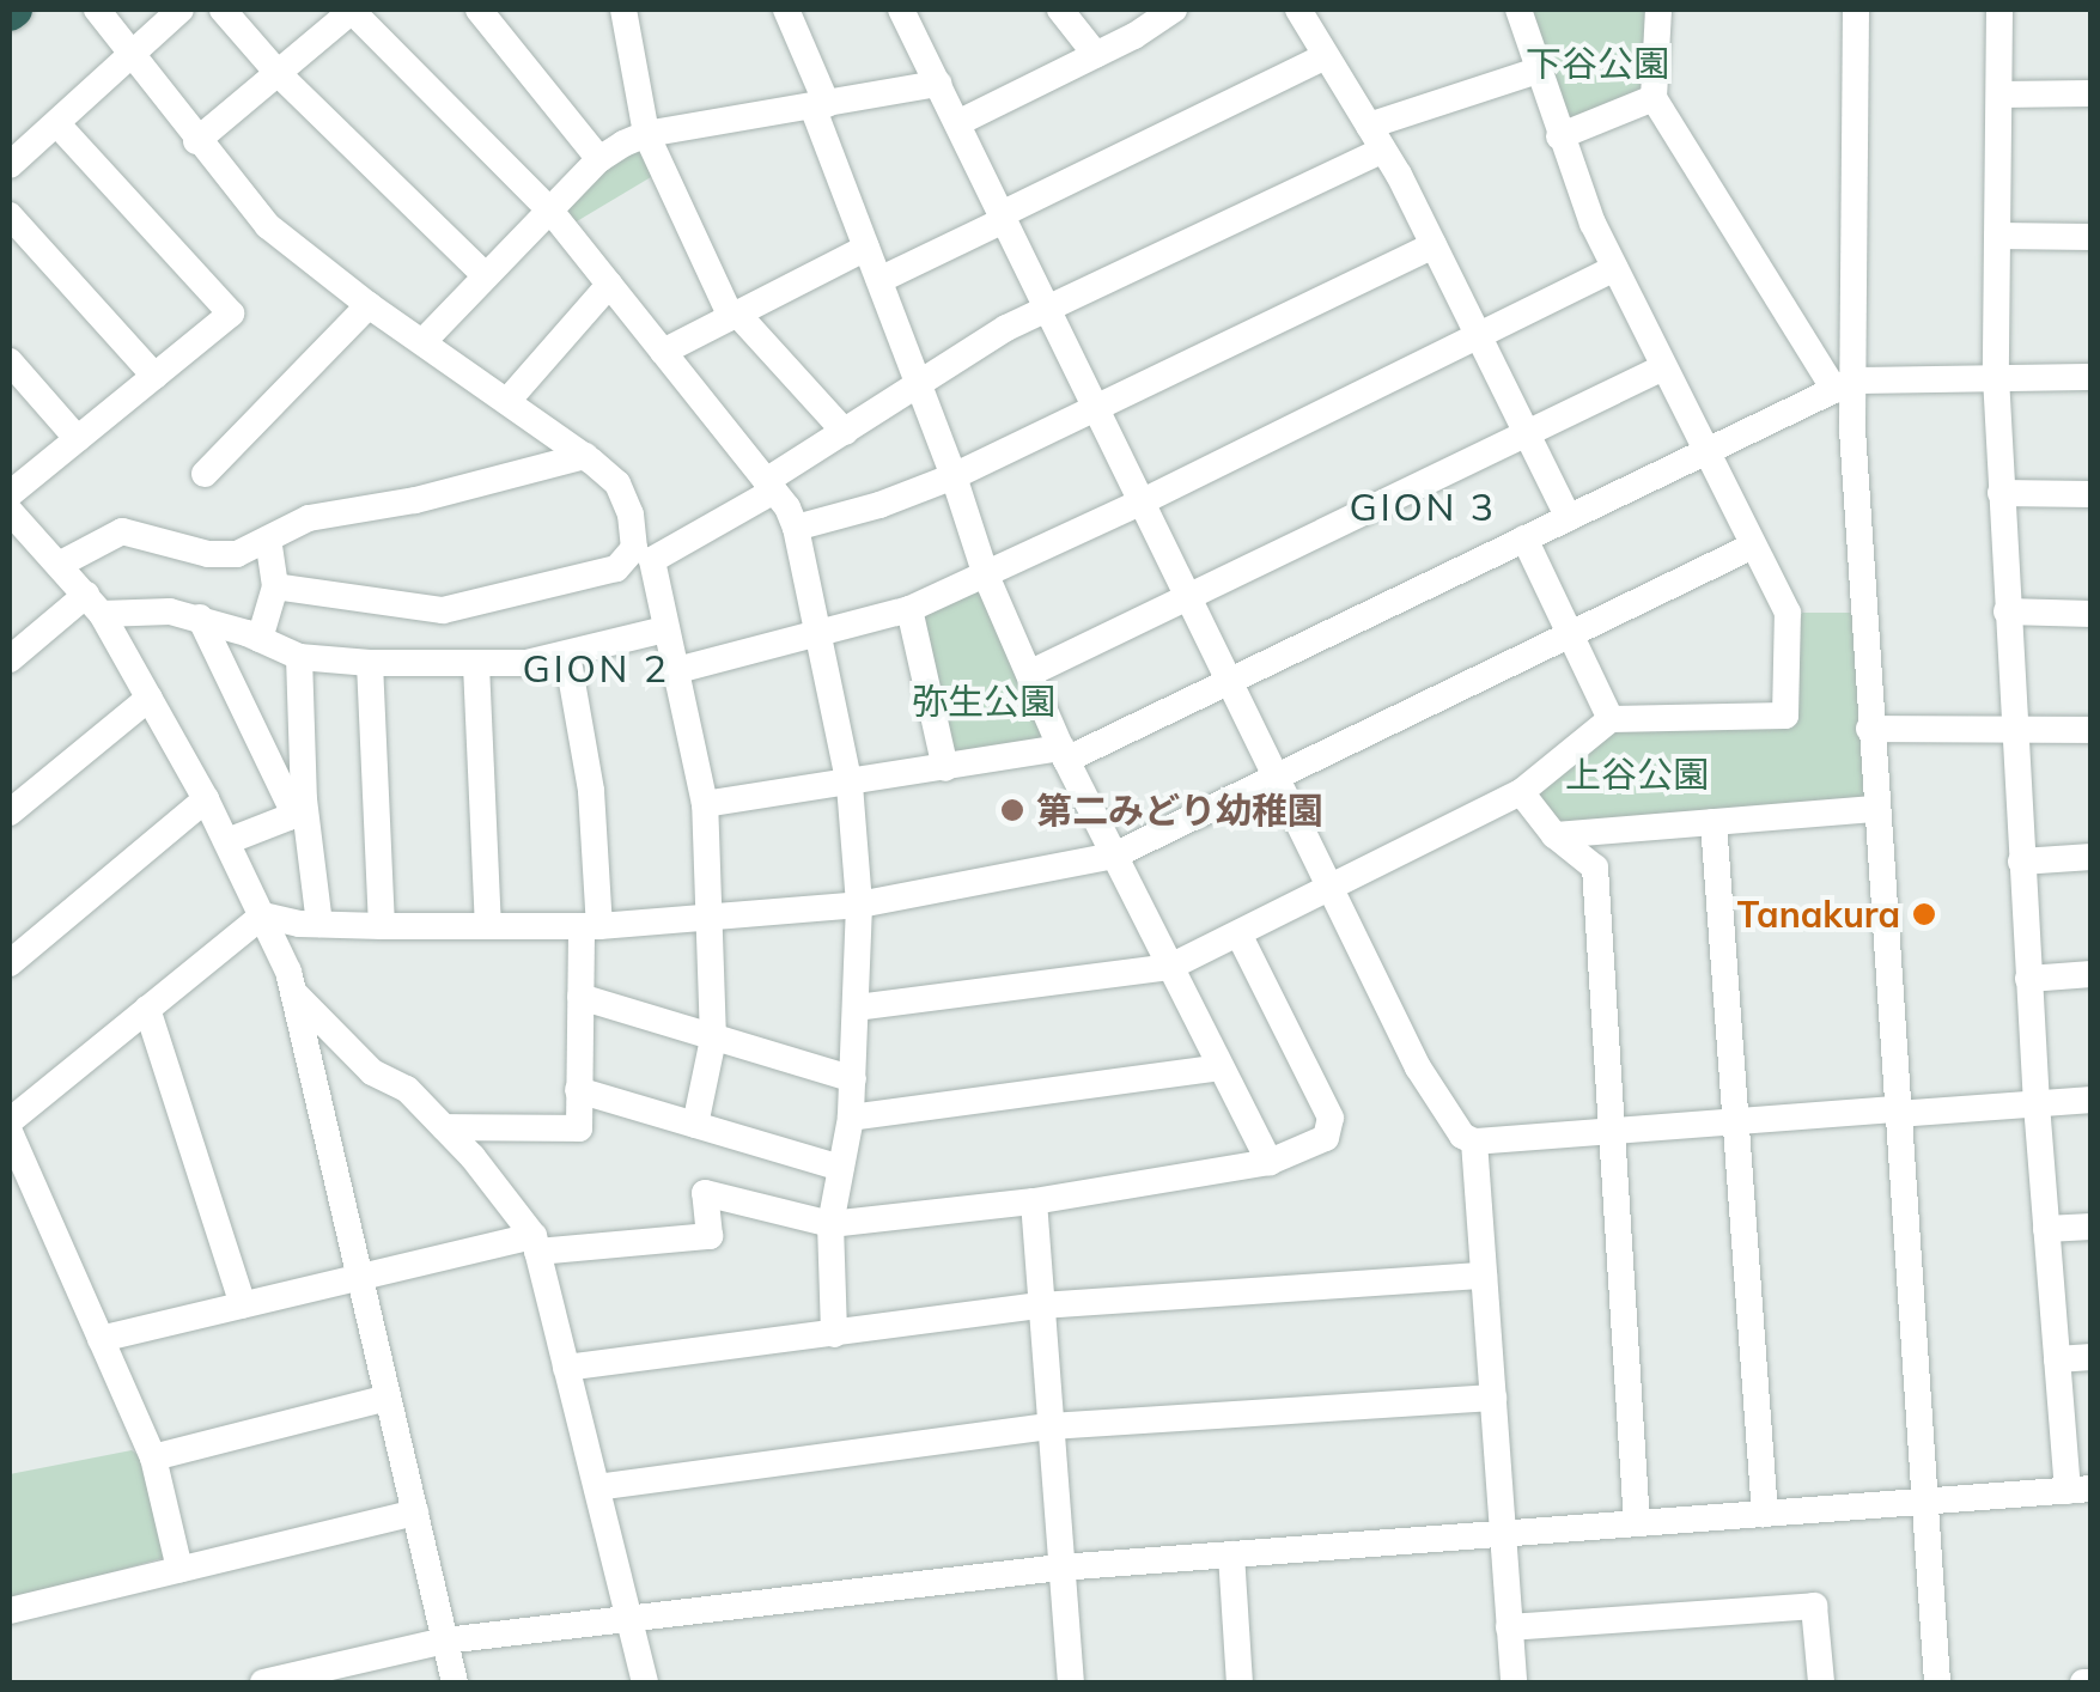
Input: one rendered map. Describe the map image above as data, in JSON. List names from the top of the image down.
{
  "districts": ["GION 3", "GION 2"],
  "parks": ["下谷公園", "弥生公園", "上谷公園"],
  "places": ["第二みどり幼稚園", "Tanakura"]
}
